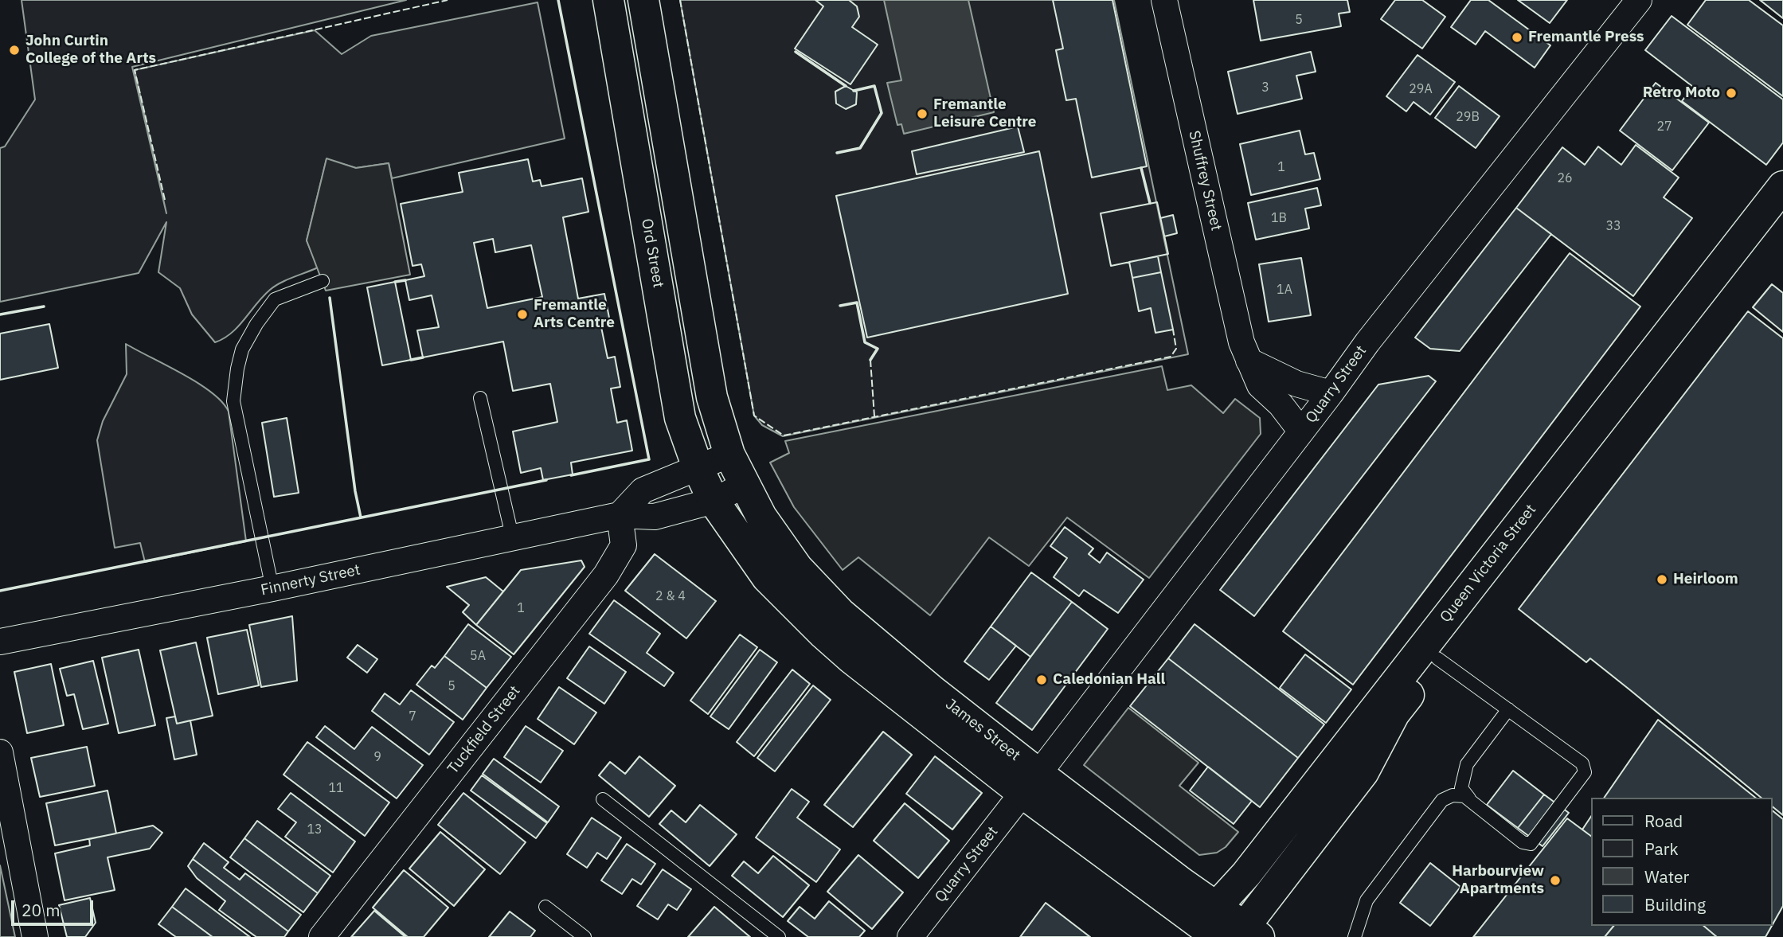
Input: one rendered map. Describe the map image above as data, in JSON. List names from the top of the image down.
{
  "streets": {
    "main road": ["Ord Street", "Queen Victoria Street", "James Street"],
    "street": [
      "Shuffrey Street",
      "Quarry Street",
      "Finnerty Street",
      "Tuckfield Street"
    ]
  },
  "crossings": [
    ["Shuffrey Street", "Quarry Street"],
    ["Ord Street", "Finnerty Street"],
    ["Ord Street", "James Street"],
    ["Quarry Street", "James Street"],
    ["Queen Victoria Street", "James Street"],
    ["Finnerty Street", "Tuckfield Street"],
    ["Finnerty Street", "James Street"]
  ],
  "places": [
    "Fremantle Press",
    "John Curtin College of the Arts",
    "Retro Moto",
    "Fremantle Leisure Centre",
    "Fremantle Arts Centre",
    "Heirloom",
    "Caledonian Hall",
    "Harbourview Apartments"
  ],
  "house_numbers": [
    "5",
    "3",
    "29A",
    "29B",
    "27",
    "1",
    "26",
    "1B",
    "33",
    "1A",
    "2 & 4",
    "1",
    "5A",
    "5",
    "7",
    "9",
    "11",
    "13"
  ],
  "legend": [
    "Road",
    "Park",
    "Water",
    "Building"
  ],
  "scale_bar": "20 m"
}
